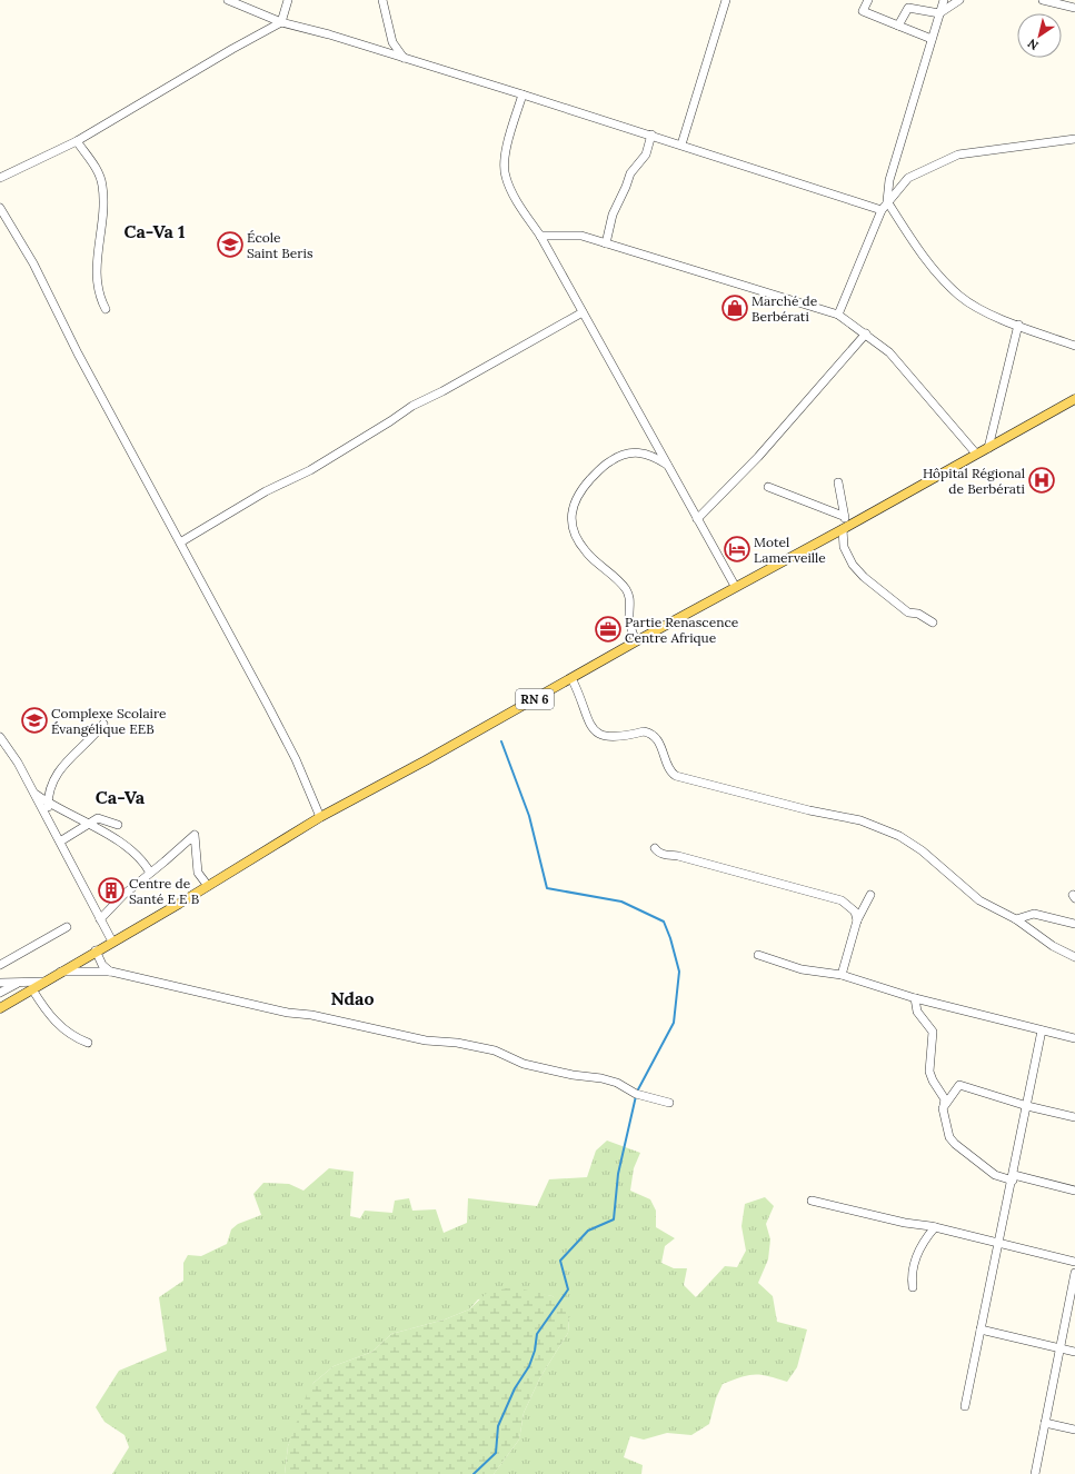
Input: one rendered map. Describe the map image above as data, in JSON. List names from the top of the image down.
{
  "streets": {
    "main road": ["RN 6"]
  },
  "districts": ["Ca-Va 1", "Ca-Va", "Ndao"],
  "places": {
    "school or university": ["École Saint Beris", "Complexe Scolaire Évangélique EEB"],
    "shop": ["Marché de Berbérati"],
    "hospital": ["Hôpital Régional de Berbérati"],
    "hotel": ["Motel Lamerveille"],
    "office": ["Partie Renascence Centre Afrique"],
    "building": ["Centre de Santé E E B"]
  },
  "north": "bottom left"
}
